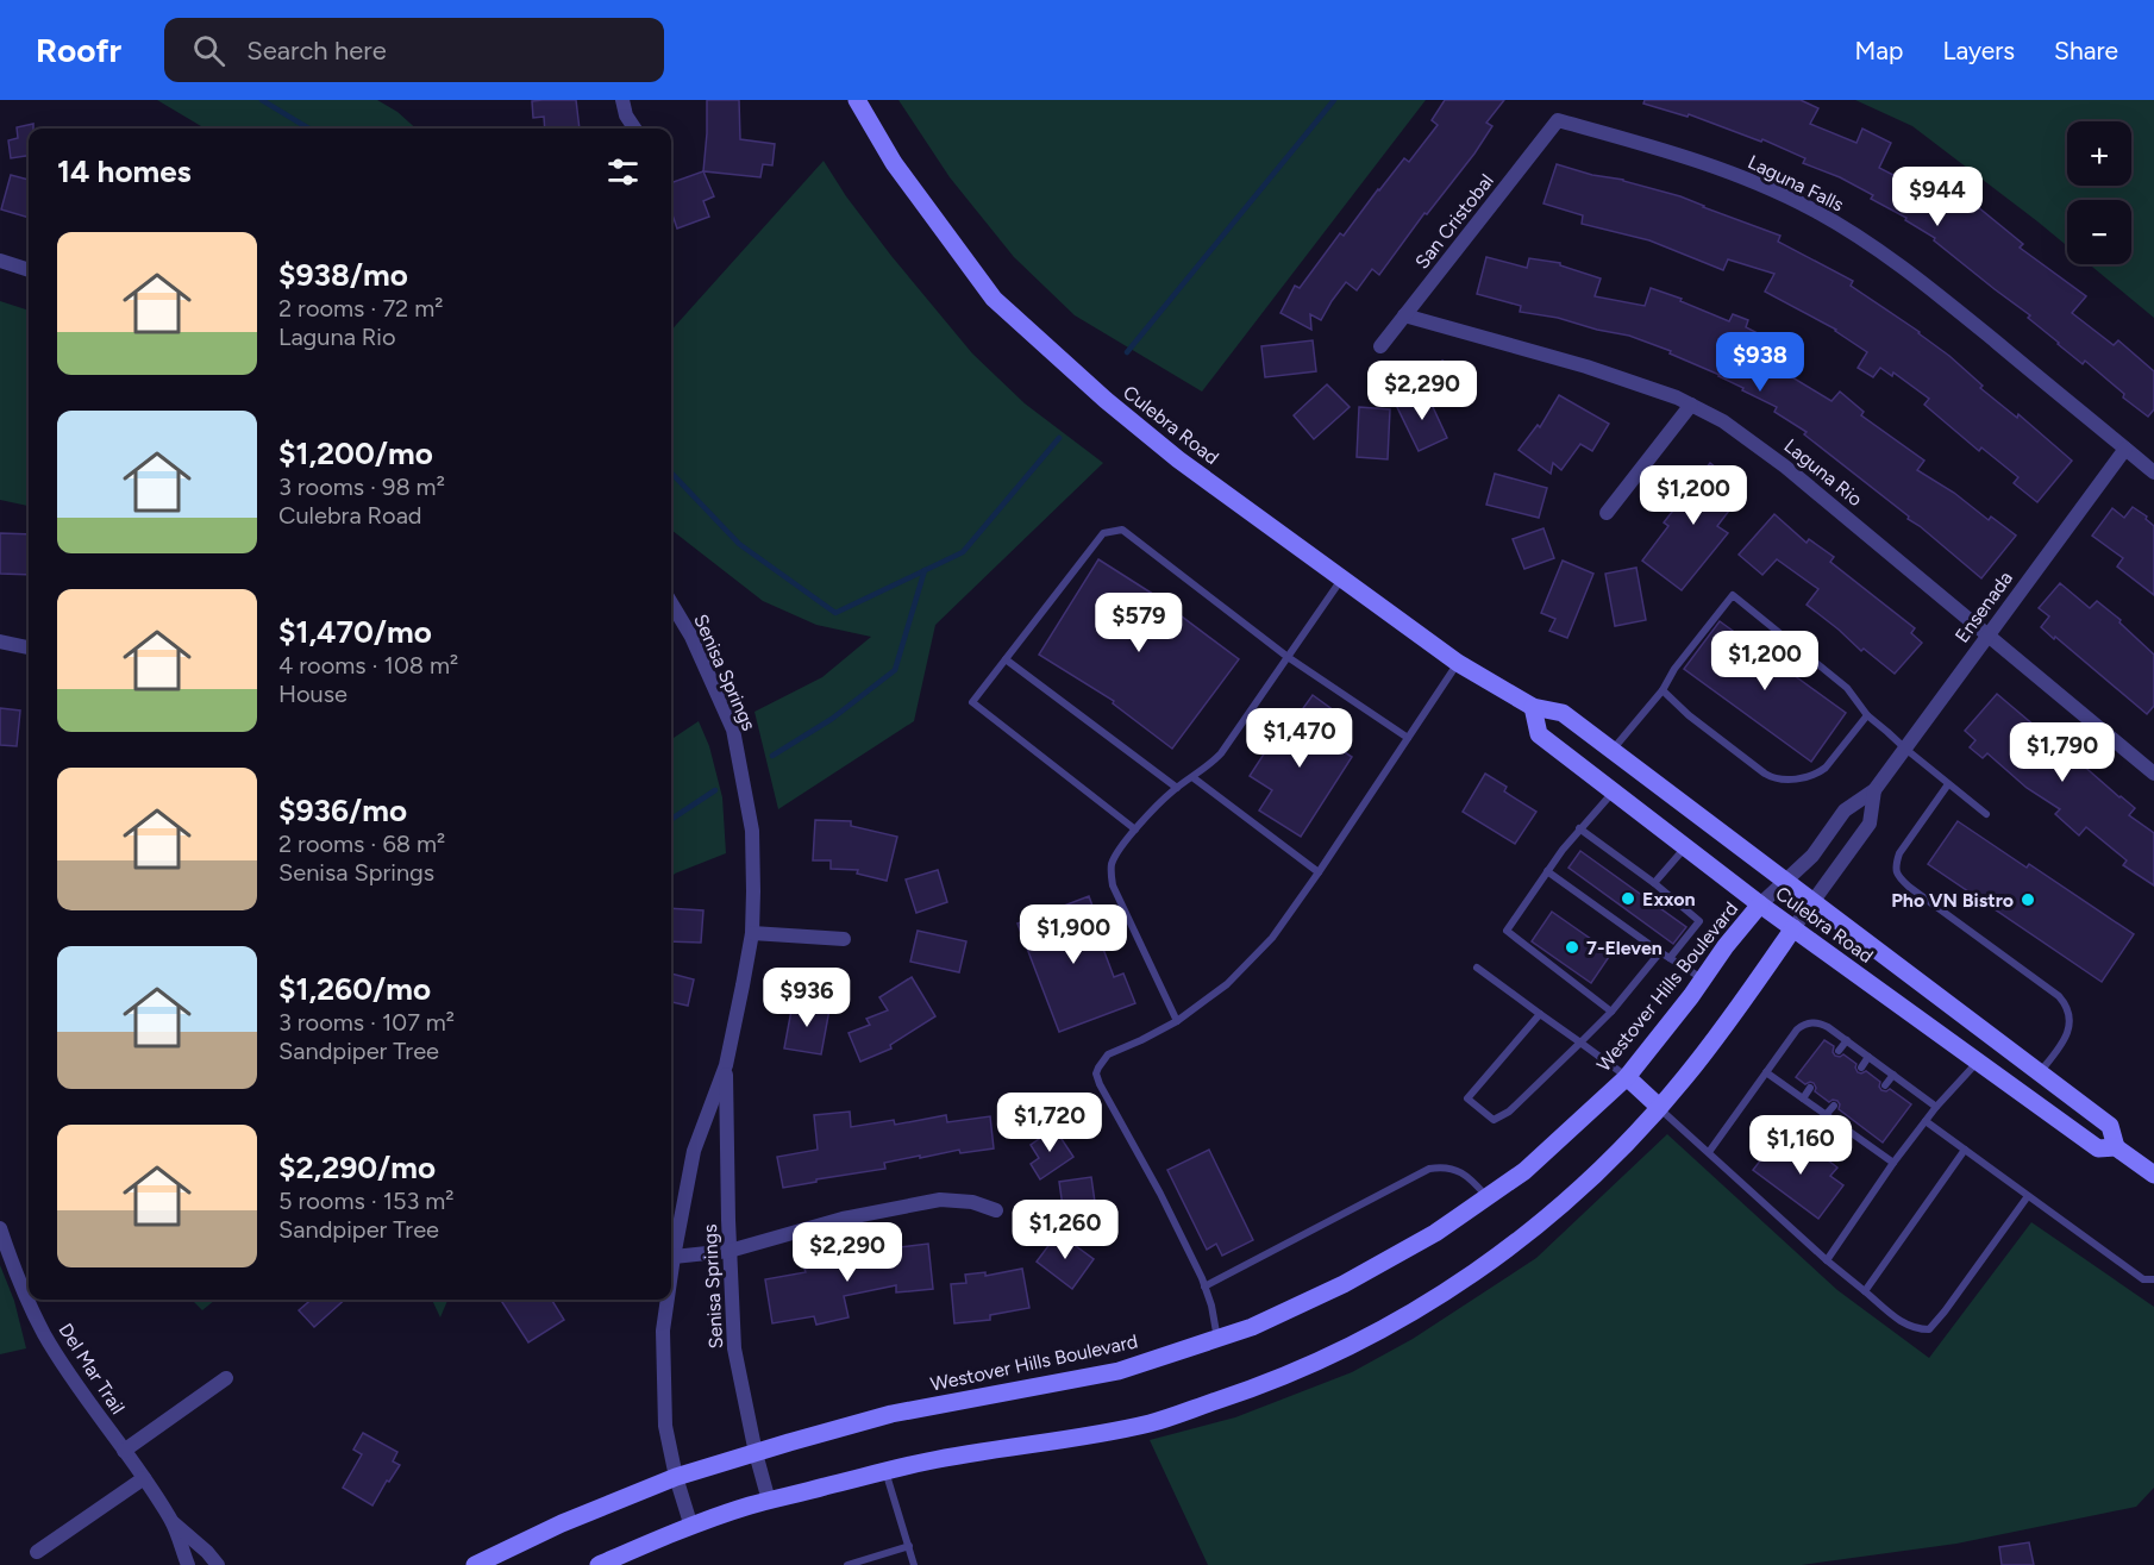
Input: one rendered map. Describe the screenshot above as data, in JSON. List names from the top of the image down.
{
  "streets": {
    "main road": ["Culebra Road", "Westover Hills Boulevard"],
    "street": [
      "Laguna Falls",
      "San Cristobal",
      "Laguna Rio",
      "Ensenada",
      "Senisa Springs",
      "Del Mar Trail"
    ]
  },
  "crossings": [
    ["Laguna Falls", "San Cristobal"],
    ["Laguna Falls", "Ensenada"],
    ["San Cristobal", "Laguna Rio"],
    ["Culebra Road", "Ensenada"],
    ["Culebra Road", "Westover Hills Boulevard"],
    ["Laguna Rio", "Ensenada"],
    ["Ensenada", "Westover Hills Boulevard"],
    ["Senisa Springs", "Westover Hills Boulevard"]
  ],
  "places": ["Exxon", "Pho VN Bistro", "7-Eleven"],
  "page": {
    "header": "Roofr",
    "search": "Search here",
    "nav": ["Map", "Layers", "Share"],
    "map_buttons": ["+", "−"],
    "heading": "14 homes",
    "price": [
      "$944",
      "$938",
      "$2,290",
      "$1,200",
      "$579",
      "$1,200",
      "$1,470",
      "$1,790",
      "$1,900",
      "$936",
      "$1,720",
      "$1,160",
      "$1,260",
      "$2,290"
    ],
    "list": [
      {
        "name": "$938/mo",
        "note": "2 rooms · 72 m² · Laguna Rio"
      },
      {
        "name": "$1,200/mo",
        "note": "3 rooms · 98 m² · Culebra Road"
      },
      {
        "name": "$1,470/mo",
        "note": "4 rooms · 108 m² · House"
      },
      {
        "name": "$936/mo",
        "note": "2 rooms · 68 m² · Senisa Springs"
      },
      {
        "name": "$1,260/mo",
        "note": "3 rooms · 107 m² · Sandpiper Tree"
      },
      {
        "name": "$2,290/mo",
        "note": "5 rooms · 153 m² · Sandpiper Tree"
      }
    ]
  }
}
